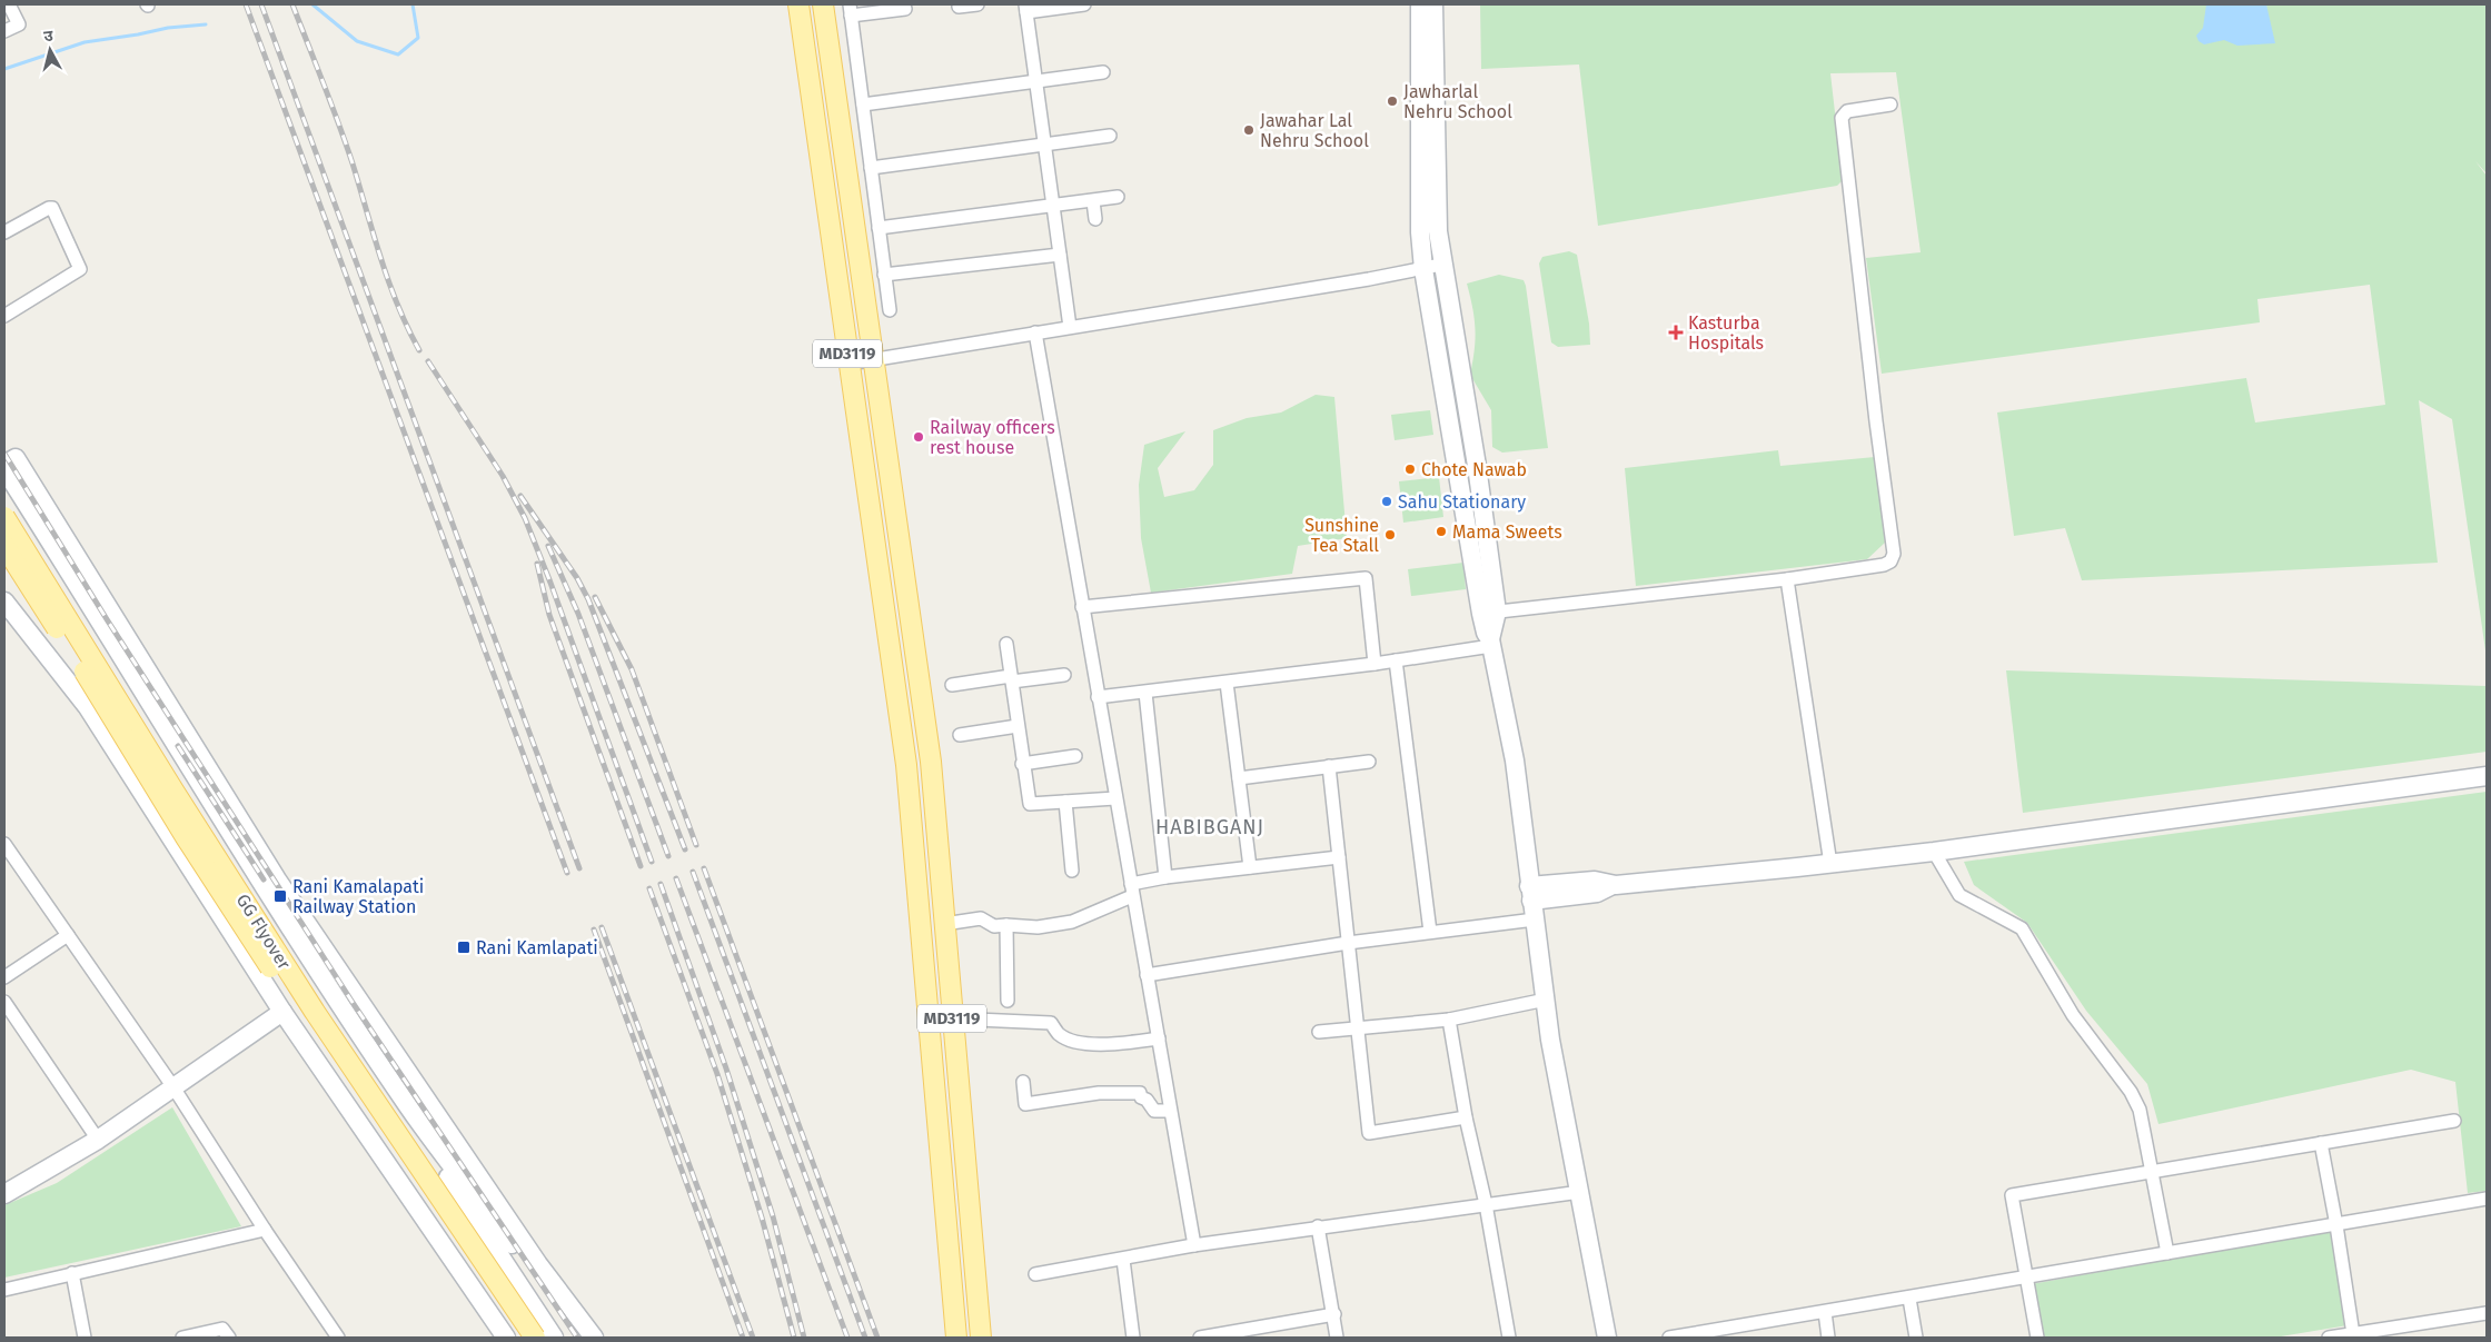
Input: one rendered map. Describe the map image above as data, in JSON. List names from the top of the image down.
{
  "streets": {
    "main road": ["MD3119", "GG Flyover"]
  },
  "districts": ["HABIBGANJ"],
  "places": {
    "other": [
      "Jawharlal Nehru School",
      "Jawahar Lal Nehru School",
      "Railway officers rest house",
      "Chote Nawab",
      "Sahu Stationary",
      "Mama Sweets",
      "Sunshine Tea Stall"
    ],
    "health": ["Kasturba Hospitals"],
    "transit": ["Rani Kamalapati Railway Station", "Rani Kamlapati"]
  },
  "north": "top"
}
